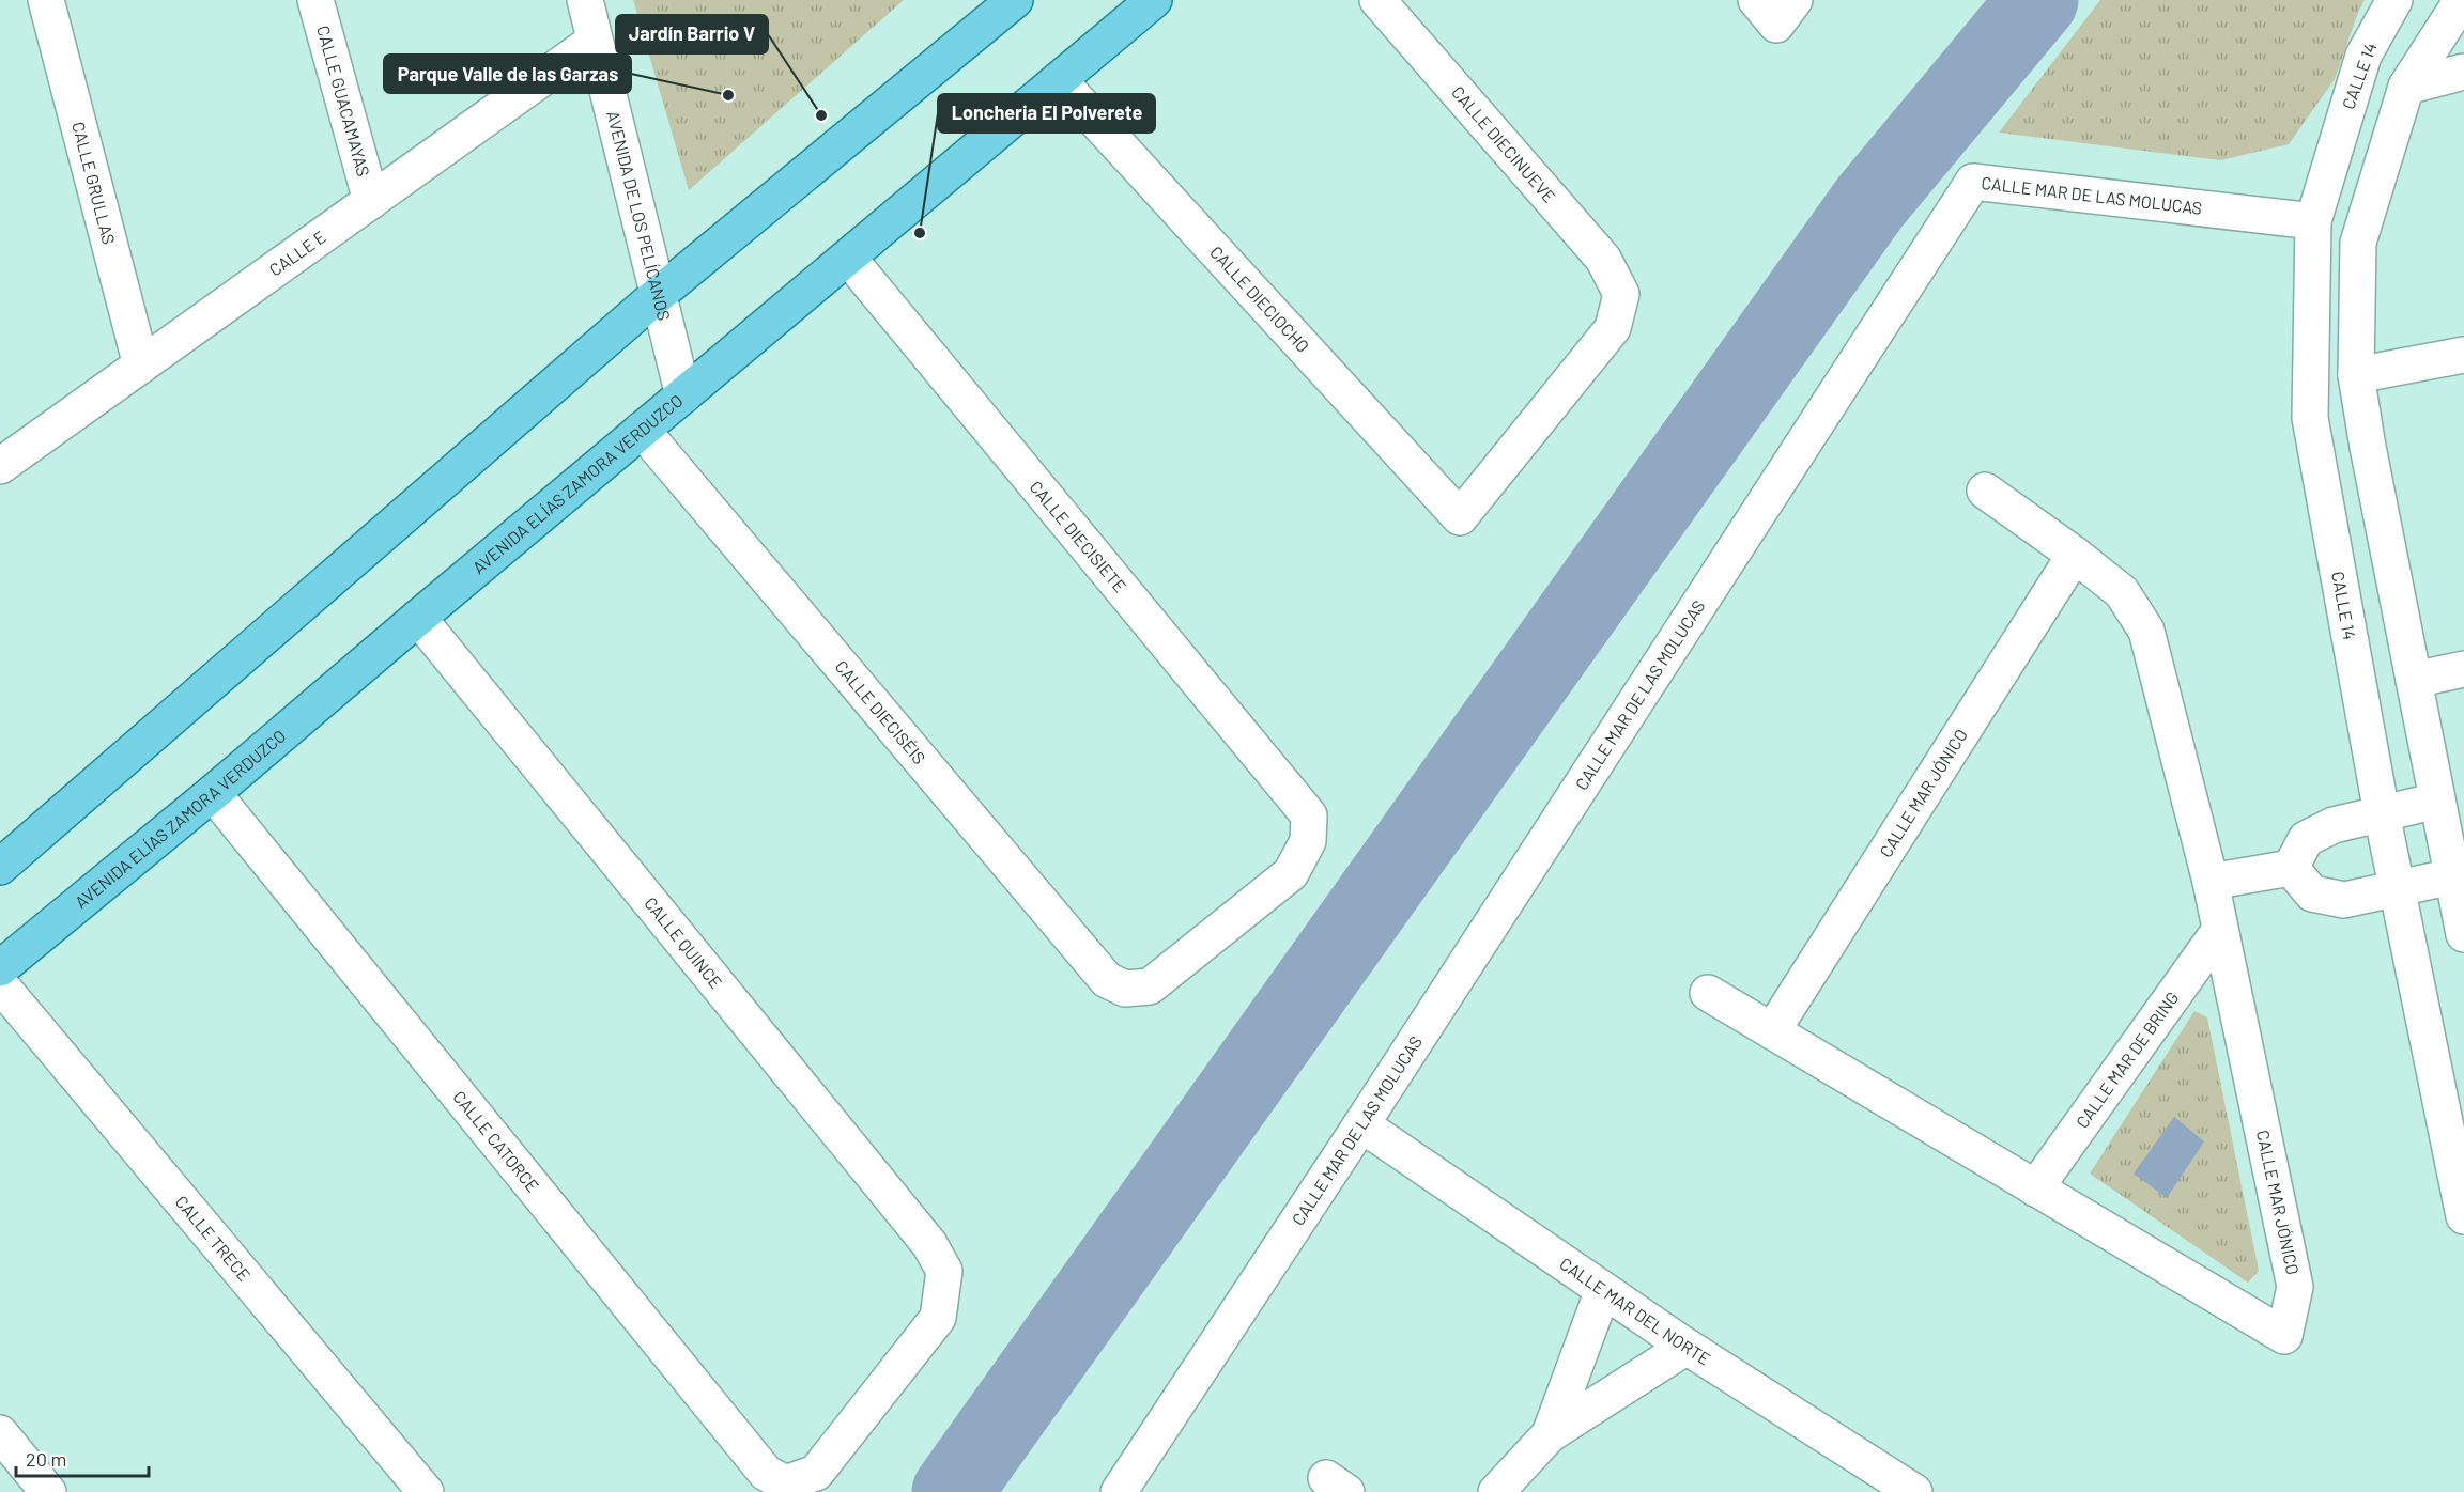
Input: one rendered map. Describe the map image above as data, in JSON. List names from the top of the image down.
{
  "streets": {
    "main road": ["AVENIDA ELÍAS ZAMORA VERDUZCO"],
    "street": [
      "CALLE 14",
      "CALLE GUACAMAYAS",
      "CALLE DIECINUEVE",
      "CALLE GRULLAS",
      "CALLE MAR DE LAS MOLUCAS",
      "AVENIDA DE LOS PELÍCANOS",
      "CALLE E",
      "CALLE DIECIOCHO",
      "CALLE DIECISIETE",
      "CALLE DIECISÉIS",
      "CALLE MAR JÓNICO",
      "CALLE QUINCE",
      "CALLE MAR DE BRING",
      "CALLE CATORCE",
      "CALLE TRECE",
      "CALLE MAR DEL NORTE"
    ]
  },
  "crossings": [
    ["CALLE 14", "CALLE MAR DE LAS MOLUCAS"],
    ["CALLE GUACAMAYAS", "CALLE E"],
    ["CALLE DIECINUEVE", "CALLE DIECIOCHO"],
    ["CALLE GRULLAS", "CALLE E"],
    ["CALLE MAR DE LAS MOLUCAS", "CALLE MAR DEL NORTE"],
    ["AVENIDA DE LOS PELÍCANOS", "CALLE E"],
    ["AVENIDA DE LOS PELÍCANOS", "AVENIDA ELÍAS ZAMORA VERDUZCO"],
    ["CALLE DIECIOCHO", "AVENIDA ELÍAS ZAMORA VERDUZCO"],
    ["AVENIDA ELÍAS ZAMORA VERDUZCO", "CALLE DIECISIETE"],
    ["AVENIDA ELÍAS ZAMORA VERDUZCO", "CALLE DIECISÉIS"],
    ["AVENIDA ELÍAS ZAMORA VERDUZCO", "CALLE QUINCE"],
    ["AVENIDA ELÍAS ZAMORA VERDUZCO", "CALLE CATORCE"],
    ["CALLE DIECISIETE", "CALLE DIECISÉIS"],
    ["CALLE MAR JÓNICO", "CALLE MAR DE BRING"],
    ["CALLE QUINCE", "CALLE CATORCE"]
  ],
  "places": ["Parque Valle de las Garzas", "Jardín Barrio V", "Loncheria El Polverete"],
  "scale_bar": "20 m"
}
